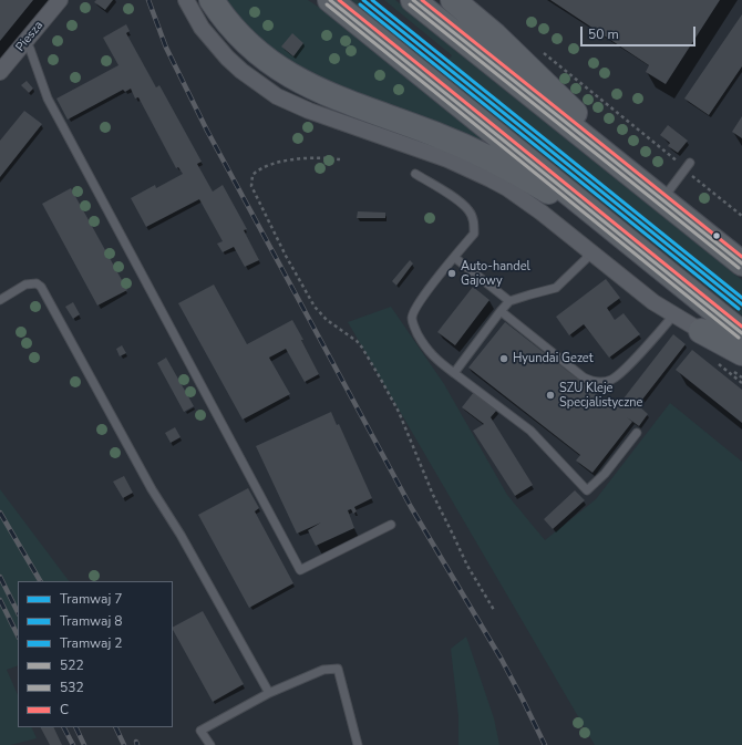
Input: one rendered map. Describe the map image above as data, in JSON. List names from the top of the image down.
{
  "streets": {
    "street": ["Piesza"]
  },
  "places": ["Auto-handel Gajowy", "Hyundai Gezet", "SZU Kleje Specjalistyczne"],
  "lines": [
    "tram line 7",
    "tram line 2",
    "transit line 522",
    "transit line C",
    "tram line 8",
    "transit line 532"
  ],
  "legend": [
    "Tramwaj 7",
    "Tramwaj 8",
    "Tramwaj 2",
    "522",
    "532",
    "C"
  ],
  "scale_bar": "50 m"
}
